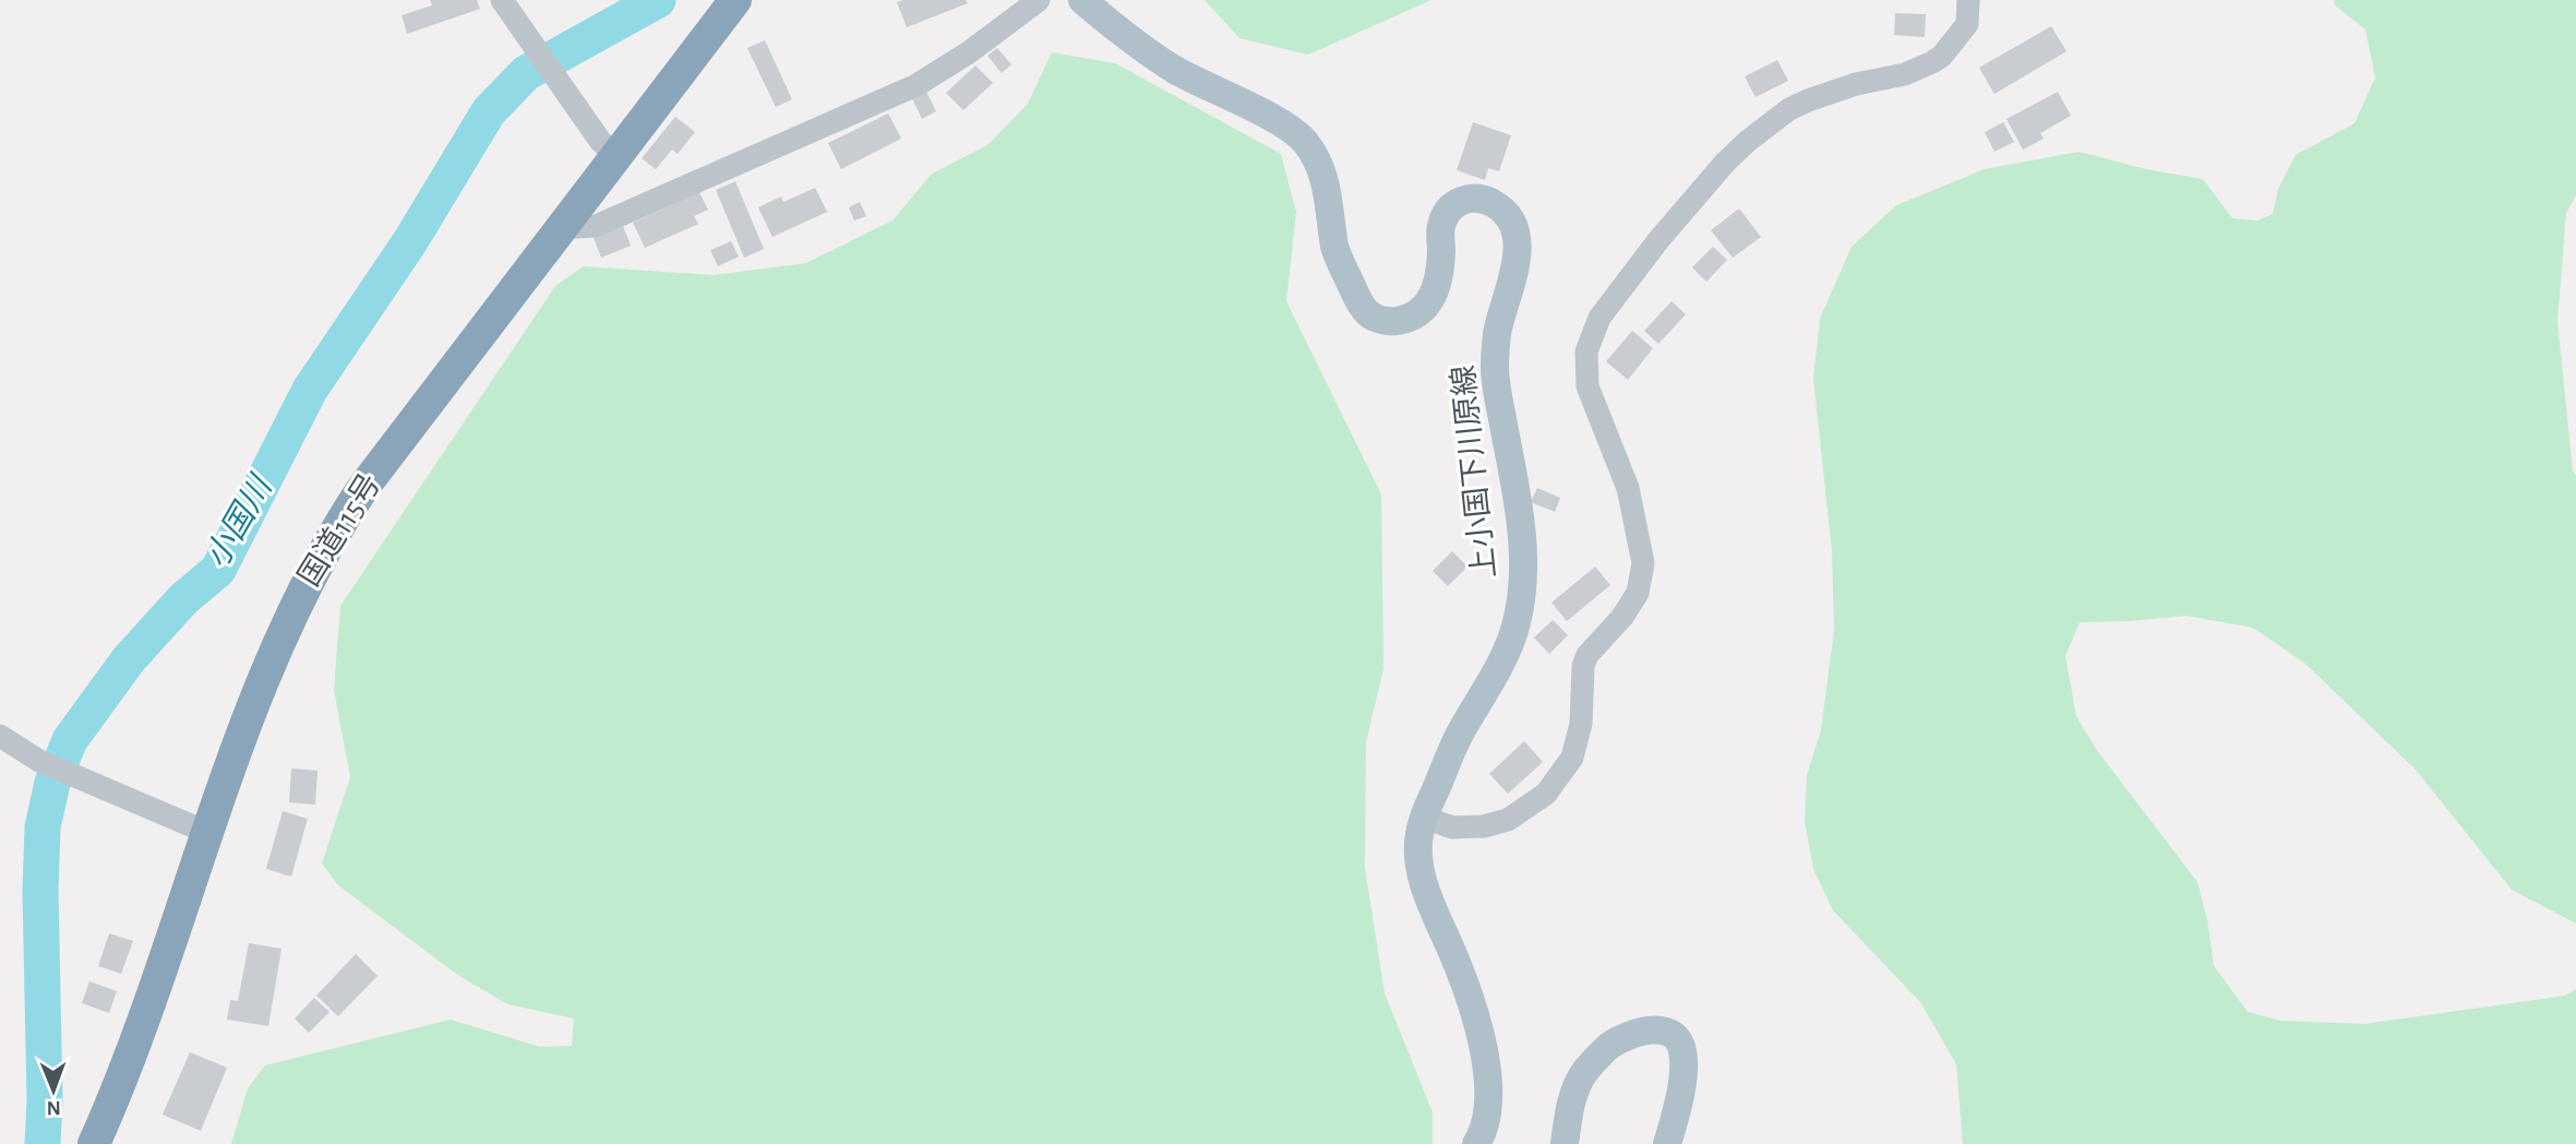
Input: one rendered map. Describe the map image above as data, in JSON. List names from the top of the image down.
{
  "streets": {
    "highway": ["国道115号"],
    "main road": ["上小国下川原線"]
  },
  "water": ["小国川"],
  "north": "bottom"
}
